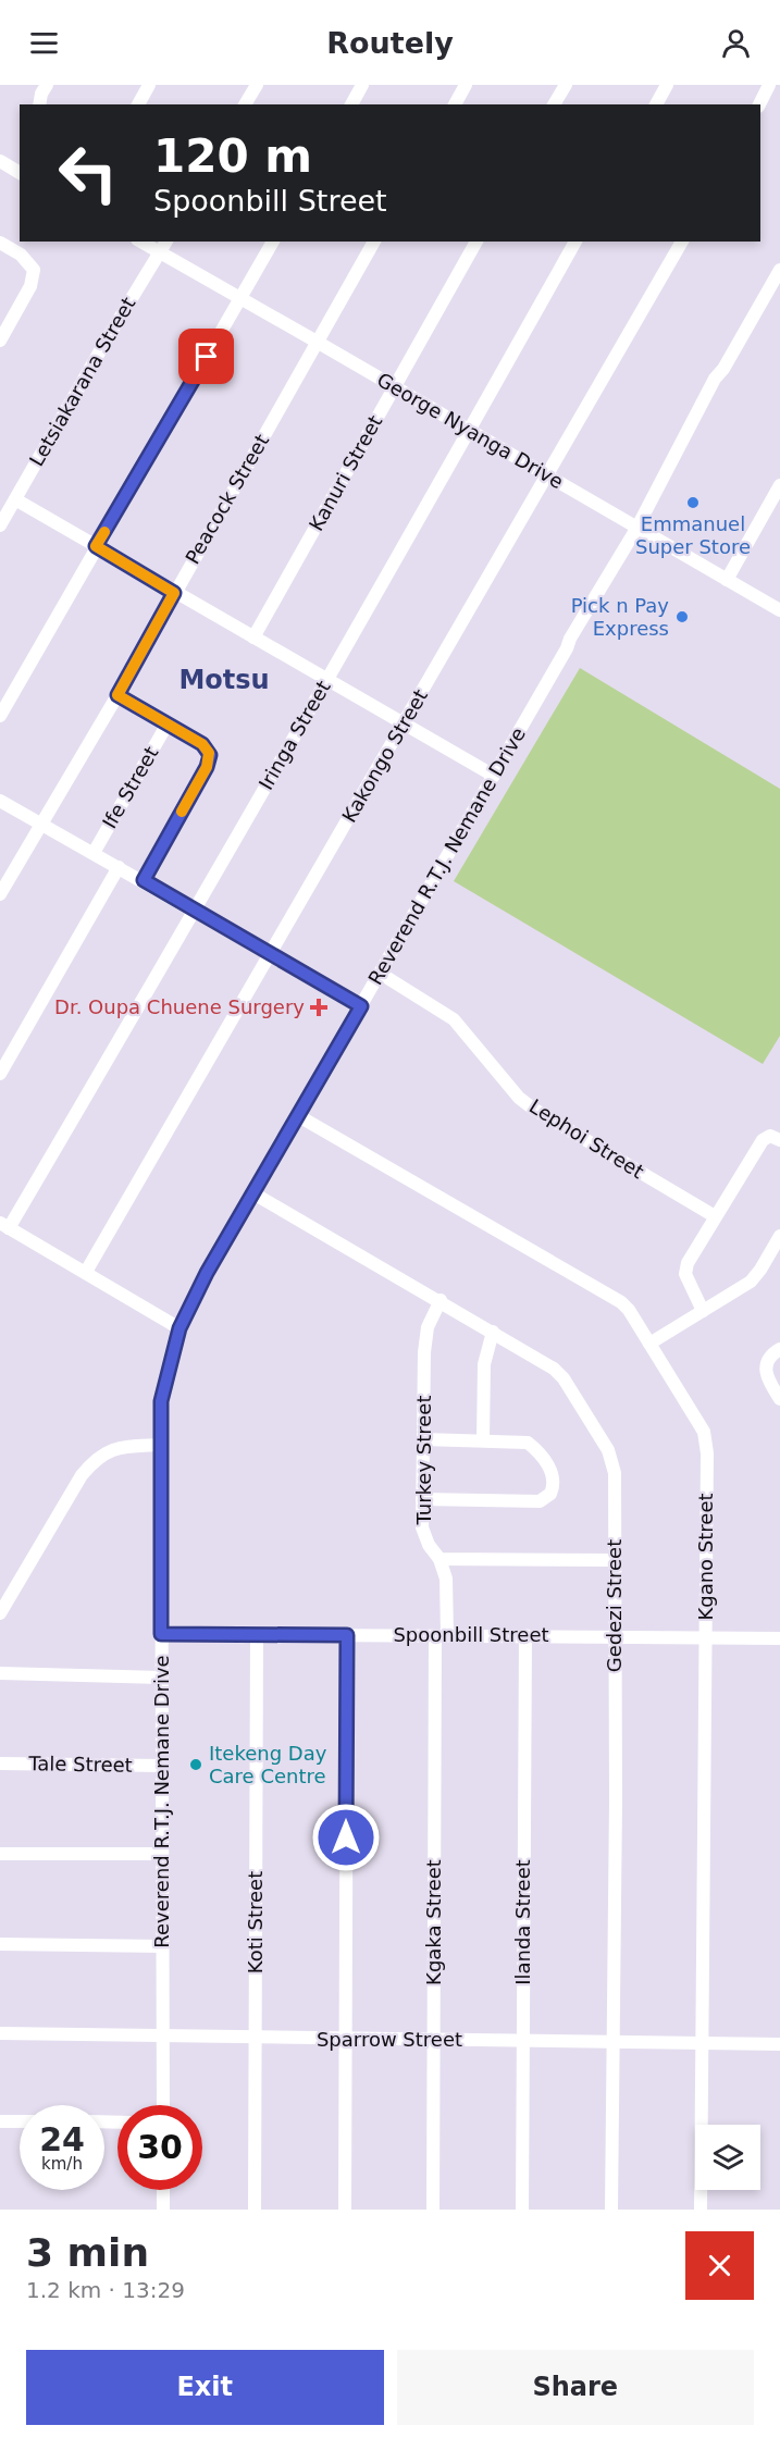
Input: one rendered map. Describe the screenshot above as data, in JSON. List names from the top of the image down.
{
  "streets": {
    "street": [
      "Letsiakarana Street",
      "George Nyanga Drive",
      "Kanuri Street",
      "Peacock Street",
      "Iringa Street",
      "Kakongo Street",
      "Ife Street",
      "Reverend R.T.J. Nemane Drive",
      "Lephoi Street",
      "Turkey Street",
      "Kgano Street",
      "Gedezi Street",
      "Spoonbill Street",
      "Tale Street",
      "Koti Street",
      "Kgaka Street",
      "Ilanda Street",
      "Sparrow Street"
    ]
  },
  "crossings": [
    ["Letsiakarana Street", "George Nyanga Drive"],
    ["George Nyanga Drive", "Kanuri Street"],
    ["George Nyanga Drive", "Peacock Street"],
    ["George Nyanga Drive", "Iringa Street"],
    ["George Nyanga Drive", "Kakongo Street"],
    ["George Nyanga Drive", "Reverend R.T.J. Nemane Drive"],
    ["Reverend R.T.J. Nemane Drive", "Lephoi Street"],
    ["Reverend R.T.J. Nemane Drive", "Kgano Street"],
    ["Reverend R.T.J. Nemane Drive", "Gedezi Street"],
    ["Reverend R.T.J. Nemane Drive", "Spoonbill Street"],
    ["Reverend R.T.J. Nemane Drive", "Tale Street"],
    ["Reverend R.T.J. Nemane Drive", "Sparrow Street"],
    ["Turkey Street", "Gedezi Street"],
    ["Turkey Street", "Spoonbill Street"],
    ["Turkey Street", "Kgaka Street"],
    ["Kgano Street", "Spoonbill Street"],
    ["Kgano Street", "Sparrow Street"],
    ["Gedezi Street", "Spoonbill Street"],
    ["Gedezi Street", "Sparrow Street"],
    ["Spoonbill Street", "Koti Street"],
    ["Spoonbill Street", "Kgaka Street"],
    ["Spoonbill Street", "Ilanda Street"],
    ["Koti Street", "Sparrow Street"],
    ["Kgaka Street", "Sparrow Street"],
    ["Ilanda Street", "Sparrow Street"]
  ],
  "districts": ["Motsu"],
  "places": {
    "other": ["Emmanuel Super Store", "Pick n Pay Express", "Itekeng Day Care Centre"],
    "health": ["Dr. Oupa Chuene Surgery"]
  },
  "page": {
    "header": "Routely",
    "turn": ["120 m", "Spoonbill Street"],
    "speed": "24 km/h",
    "limit": "30",
    "heading": ["3 min", "1.2 km · 13:29"],
    "buttons": ["Exit", "Share"]
  }
}
